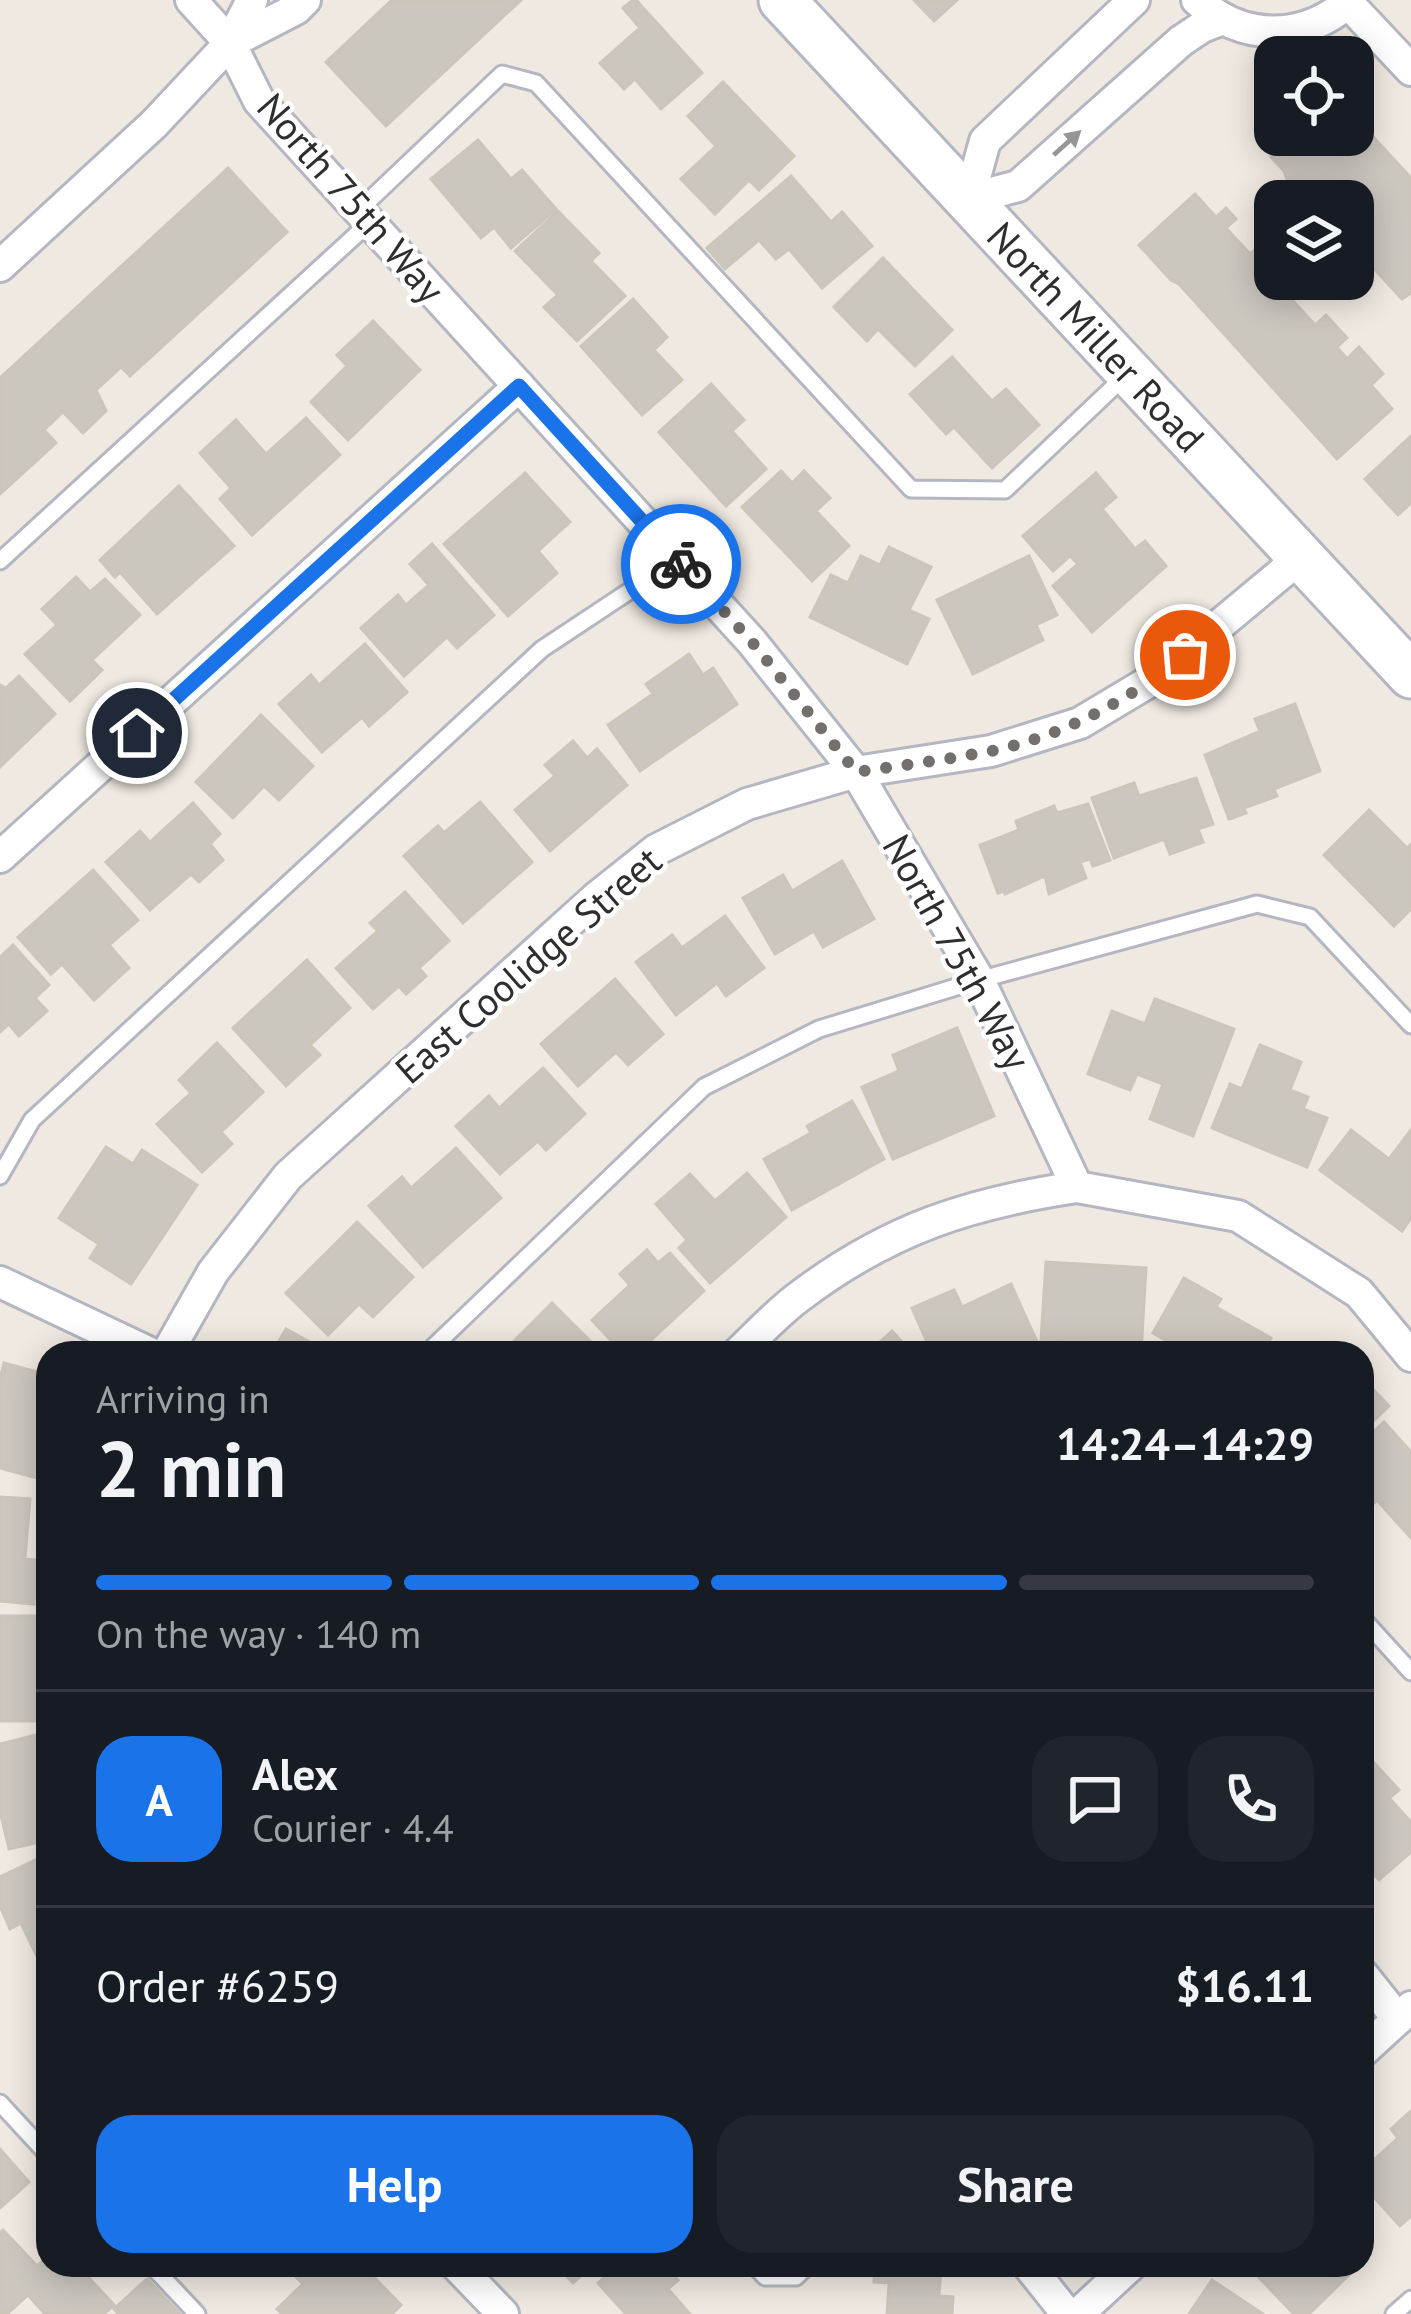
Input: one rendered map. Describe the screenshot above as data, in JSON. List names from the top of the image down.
{
  "streets": {
    "street": ["North 75th Way", "North Miller Road", "East Coolidge Street"]
  },
  "crossings": [
    ["North 75th Way", "East Coolidge Street"],
    ["North Miller Road", "East Coolidge Street"]
  ],
  "page": {
    "heading": ["2 min", "Arriving in", "14:24–14:29"],
    "panel": [
      "Alex",
      "Courier · 4.4",
      "Order #6259",
      "$16.11"
    ],
    "bar": "On the way · 140 m",
    "round": "A",
    "buttons": ["Help", "Share"]
  }
}
